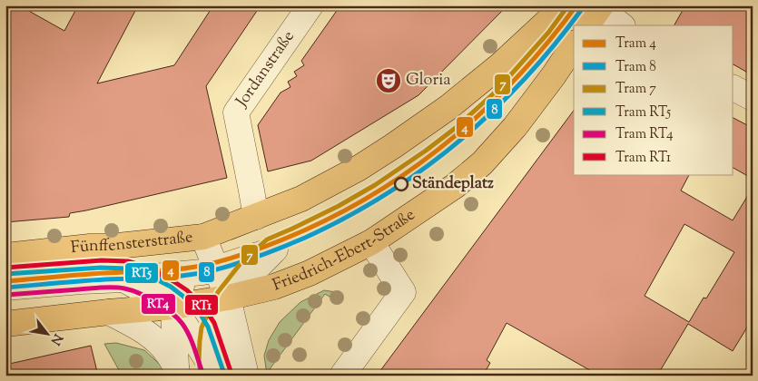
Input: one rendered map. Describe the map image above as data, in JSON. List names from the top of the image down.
{
  "streets": {
    "main road": ["Fünffensterstraße", "Friedrich-Ebert-Straße"],
    "street": ["Jordanstraße"]
  },
  "crossings": [
    ["Fünffensterstraße", "Friedrich-Ebert-Straße"]
  ],
  "places": {
    "theatre": ["Gloria"],
    "other": ["Ständeplatz"]
  },
  "lines": [
    "tram line 4",
    "tram line 7",
    "tram line 8",
    "tram line RT1",
    "tram line RT5",
    "tram line RT4"
  ],
  "legend": [
    "Tram 4",
    "Tram 8",
    "Tram 7",
    "Tram RT5",
    "Tram RT4",
    "Tram RT1"
  ],
  "north": "bottom right"
}
